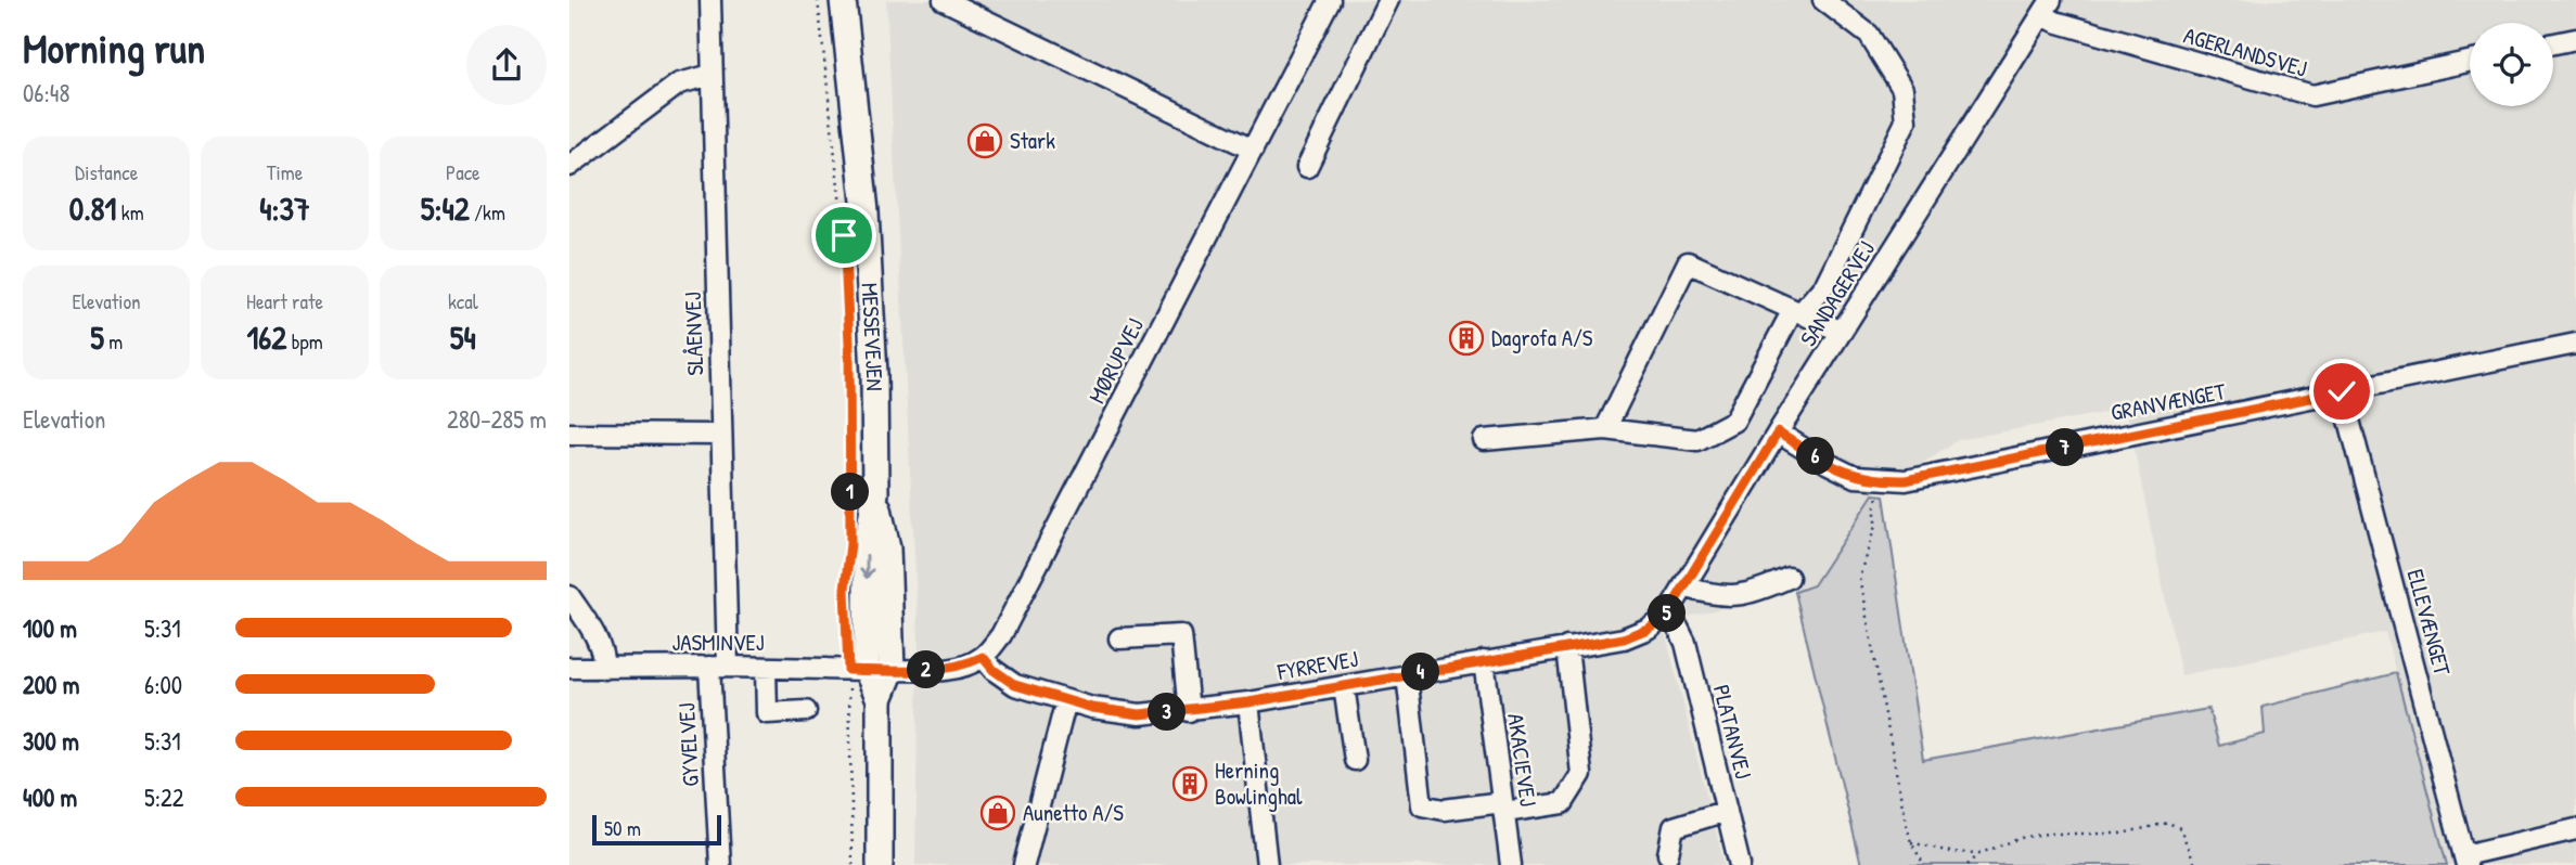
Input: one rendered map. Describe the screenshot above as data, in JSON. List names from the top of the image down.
{
  "streets": {
    "main road": ["MESSEVEJEN"],
    "street": [
      "AGERLANDSVEJ",
      "SANDAGERVEJ",
      "SLÅENVEJ",
      "MØRUPVEJ",
      "GRANVÆNGET",
      "ELLEVÆNGET",
      "JASMINVEJ",
      "FYRREVEJ",
      "PLATANVEJ",
      "GYVELVEJ",
      "AKACIEVEJ"
    ]
  },
  "crossings": [
    ["AGERLANDSVEJ", "SANDAGERVEJ"],
    ["SANDAGERVEJ", "GRANVÆNGET"],
    ["SANDAGERVEJ", "FYRREVEJ"],
    ["SANDAGERVEJ", "PLATANVEJ"],
    ["SLÅENVEJ", "JASMINVEJ"],
    ["SLÅENVEJ", "GYVELVEJ"],
    ["MESSEVEJEN", "JASMINVEJ"],
    ["MØRUPVEJ", "FYRREVEJ"],
    ["GRANVÆNGET", "ELLEVÆNGET"],
    ["JASMINVEJ", "GYVELVEJ"],
    ["FYRREVEJ", "PLATANVEJ"],
    ["FYRREVEJ", "AKACIEVEJ"]
  ],
  "places": {
    "shop": ["Stark", "Aunetto A/S"],
    "building": ["Dagrofa A/S", "Herning Bowlinghal"]
  },
  "scale_bar": "50 m",
  "page": {
    "heading": ["Morning run", "06:48"],
    "stats": [
      ["Distance", "0.81 km"],
      ["Time", "4:37"],
      ["Pace", "5:42 /km"],
      ["Elevation", "5 m"],
      ["Heart rate", "162 bpm"],
      ["kcal", "54"]
    ],
    "chart": ["Elevation", "280–285 m"],
    "pins": [
      "7",
      "6",
      "1",
      "5",
      "2",
      "4",
      "3"
    ],
    "list": [
      {
        "name": "100 m",
        "note": "5:31"
      },
      {
        "name": "200 m",
        "note": "6:00"
      },
      {
        "name": "300 m",
        "note": "5:31"
      },
      {
        "name": "400 m",
        "note": "5:22"
      }
    ],
    "scale": "50 m"
  }
}
